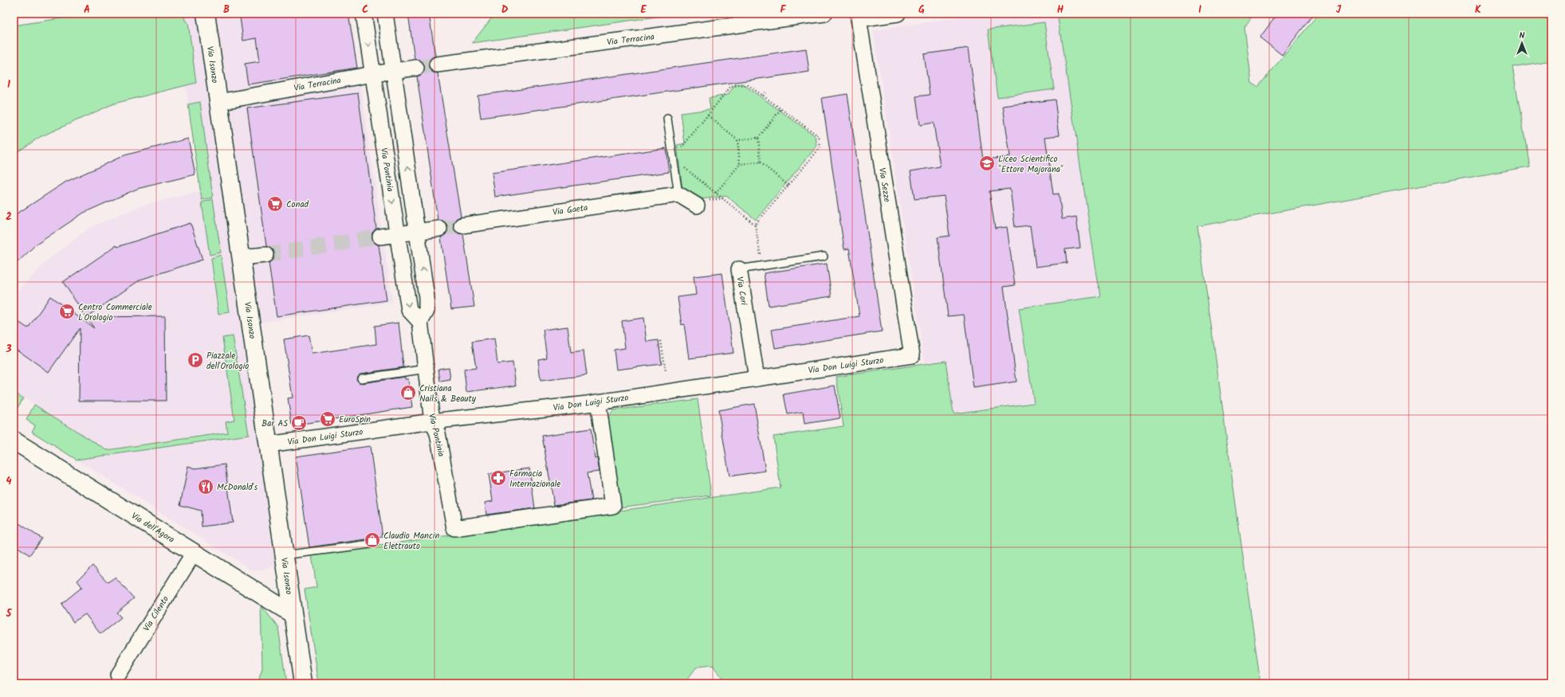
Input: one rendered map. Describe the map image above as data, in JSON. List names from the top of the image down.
{
  "streets": {
    "main road": ["Via Isonzo", "Via dell'Agora"],
    "street": [
      "Via Terracina",
      "Via Pontinia",
      "Via Sezze",
      "Via Gaeta",
      "Via Cori",
      "Via Don Luigi Sturzo",
      "Via Cilento"
    ]
  },
  "crossings": [
    ["Via Terracina", "Via Isonzo"],
    ["Via Terracina", "Via Pontinia"],
    ["Via Isonzo", "Via Don Luigi Sturzo"],
    ["Via Isonzo", "Via dell'Agora"],
    ["Via Pontinia", "Via Don Luigi Sturzo"],
    ["Via Sezze", "Via Don Luigi Sturzo"],
    ["Via Cori", "Via Don Luigi Sturzo"],
    ["Via dell'Agora", "Via Cilento"]
  ],
  "places": {
    "school or university": ["Liceo Scientifico \"Ettore Majorana\""],
    "supermarket": ["Conad", "Centro Commerciale L'Orologio", "EuroSpin"],
    "parking": ["Piazzale dell'Orologio"],
    "shop": ["Cristiana Nails & Beauty", "Claudio Mancin Elettrauto"],
    "cafe": ["Bar AS"],
    "pharmacy": ["Farmacia Internazionale"],
    "restaurant": ["McDonald's"]
  },
  "north": "top",
  "grid": {
    "columns": [
      "A",
      "B",
      "C",
      "D",
      "E",
      "F",
      "G",
      "H",
      "I",
      "J",
      "K"
    ],
    "rows": [
      "1",
      "2",
      "3",
      "4",
      "5"
    ]
  }
}
